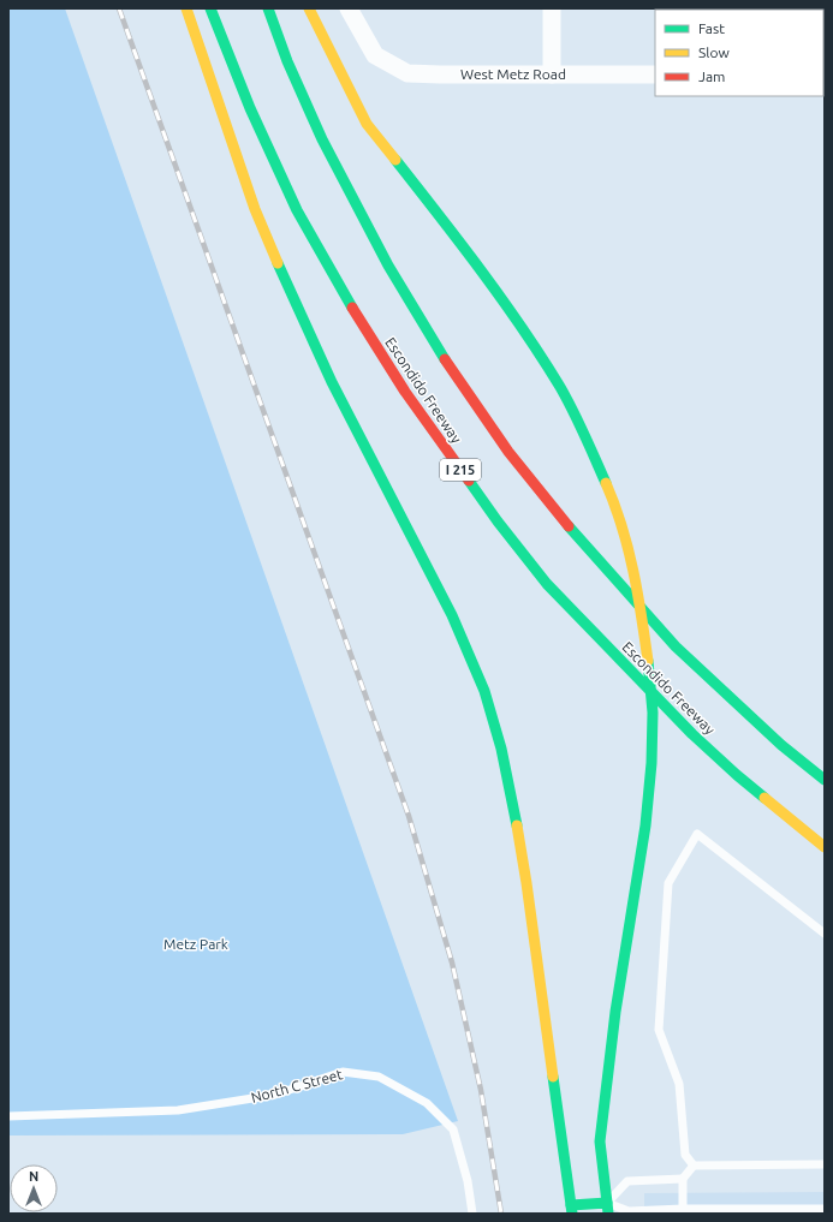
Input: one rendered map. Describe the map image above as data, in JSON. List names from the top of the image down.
{
  "streets": {
    "main road": ["Escondido Freeway", "I 215"],
    "street": ["West Metz Road"],
    "lane": ["North C Street"]
  },
  "parks": ["Metz Park"],
  "legend": ["Fast", "Slow", "Jam"],
  "north": "top"
}
